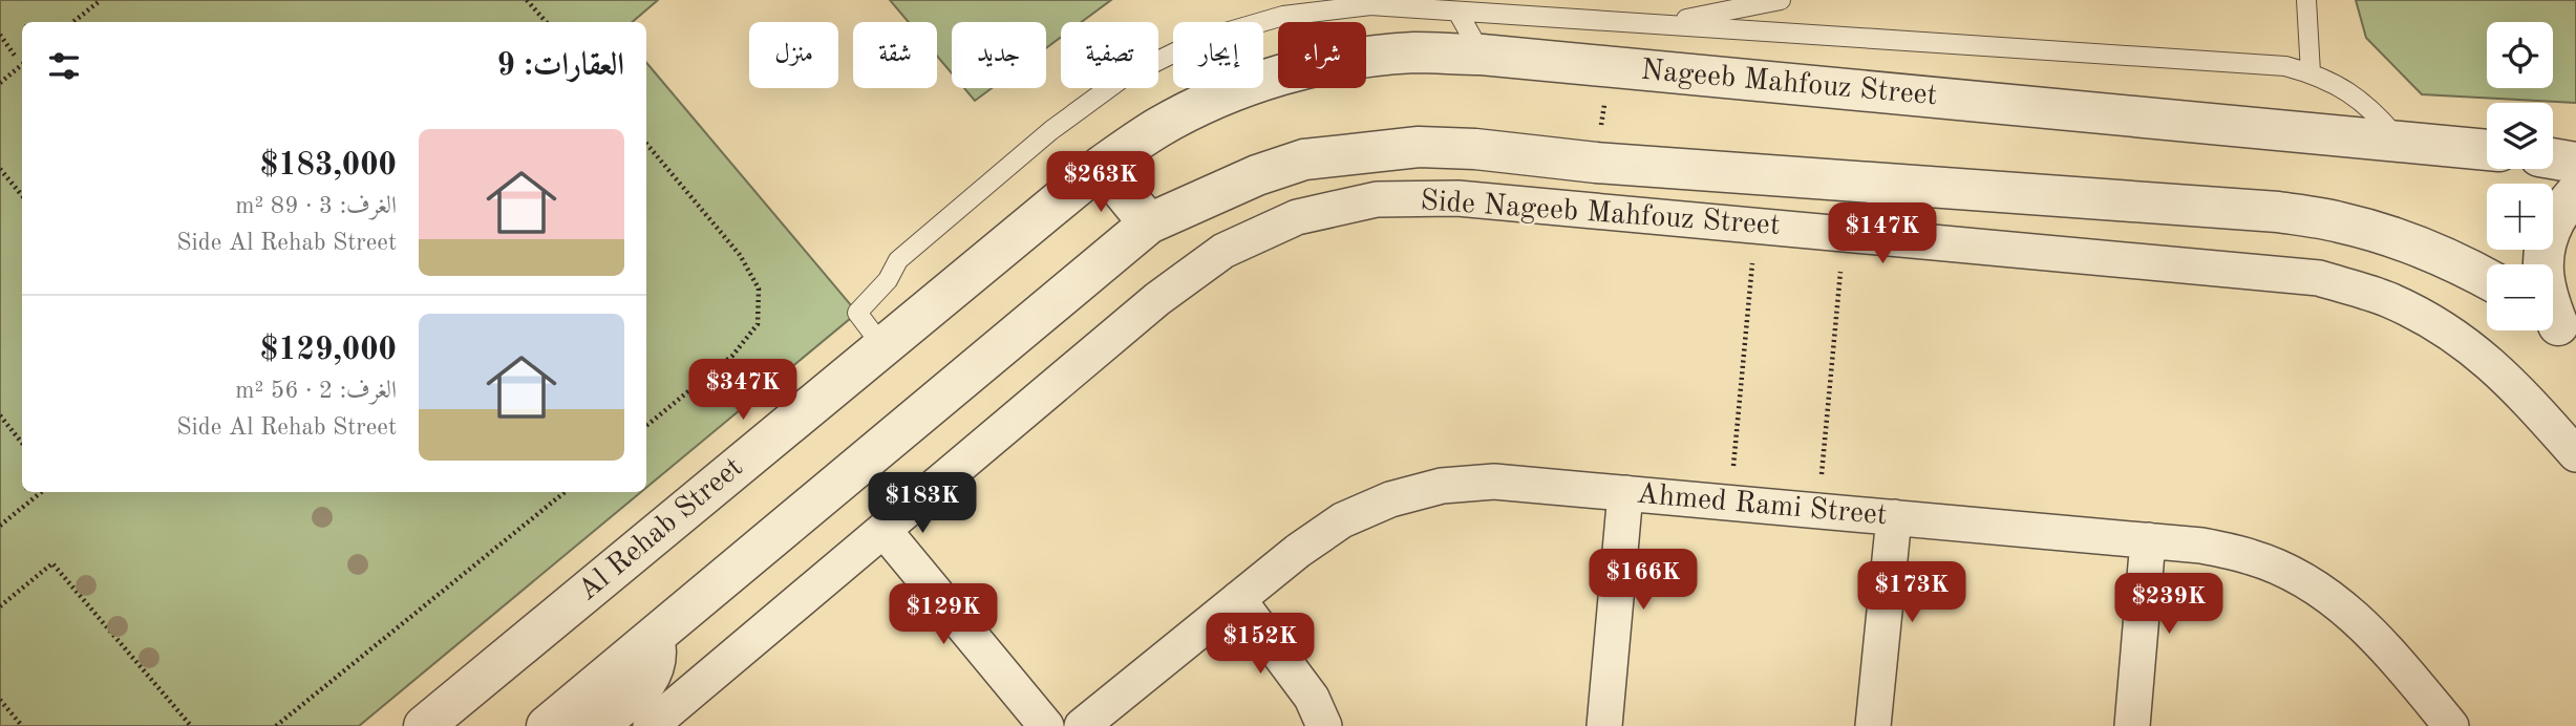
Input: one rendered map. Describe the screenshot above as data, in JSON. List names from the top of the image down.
{
  "streets": {
    "street": [
      "Nageeb Mahfouz Street",
      "Side Nageeb Mahfouz Street",
      "Ahmed Rami Street",
      "Al Rehab Street"
    ]
  },
  "crossings": [
    ["Nageeb Mahfouz Street", "Al Rehab Street"]
  ],
  "page": {
    "map_buttons": ["+", "−"],
    "chip": [
      "شراء",
      "إيجار",
      "تصفية",
      "جديد",
      "شقة",
      "منزل"
    ],
    "heading": "العقارات: 9",
    "list": [
      {
        "name": "$183,000",
        "note": "الغرف: 3 · 89 m² · Side Al Rehab Street"
      },
      {
        "name": "$129,000",
        "note": "الغرف: 2 · 56 m² · Side Al Rehab Street"
      }
    ],
    "price": [
      "$263K",
      "$147K",
      "$347K",
      "$183K",
      "$166K",
      "$173K",
      "$239K",
      "$129K",
      "$152K"
    ]
  }
}
